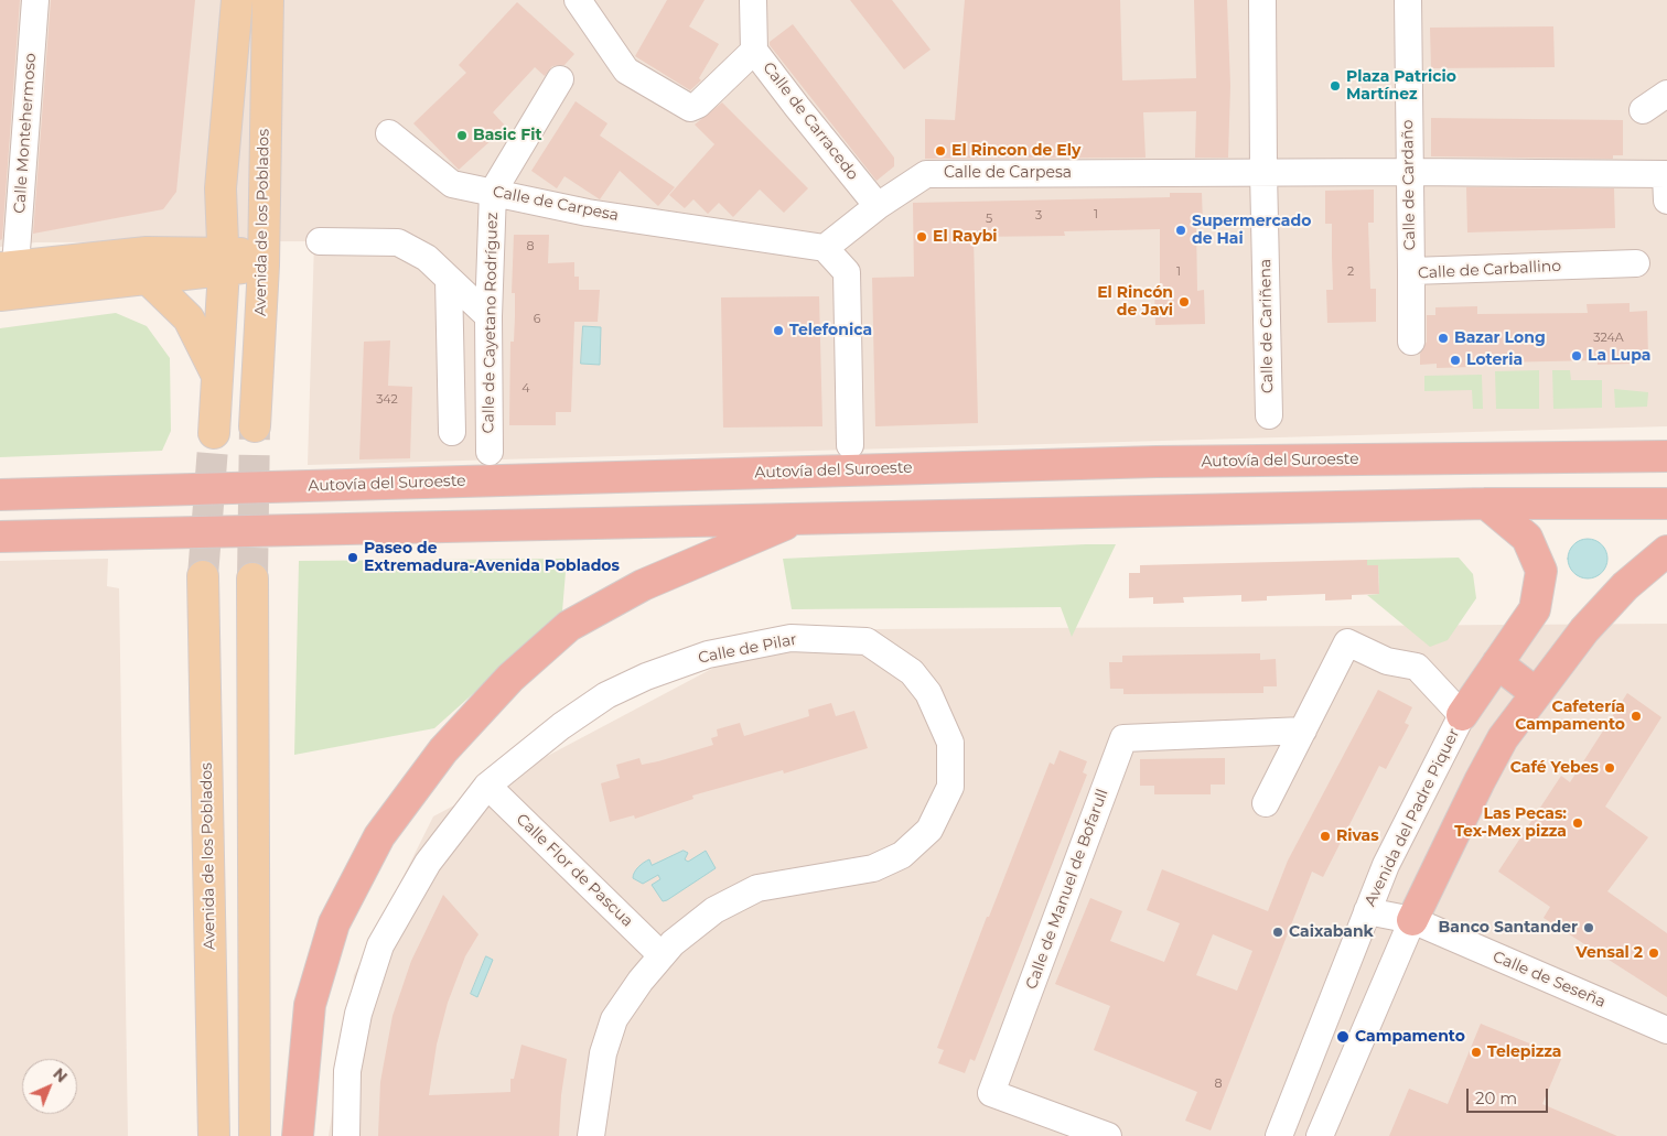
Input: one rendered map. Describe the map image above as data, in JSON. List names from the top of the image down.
{
  "streets": {
    "highway": ["Autovía del Suroeste"],
    "main road": ["Avenida de los Poblados"],
    "street": [
      "Calle de Carracedo",
      "Calle Montehermoso",
      "Calle de Carpesa",
      "Calle de Cardaño",
      "Calle de Carballino",
      "Calle de Cayetano Rodríguez",
      "Calle de Cariñena",
      "Calle de Pilar",
      "Avenida del Padre Piquer",
      "Calle Flor de Pascua",
      "Calle de Manuel de Bofarull",
      "Calle de Seseña"
    ]
  },
  "crossings": [
    ["Calle de Carracedo", "Calle de Carpesa"],
    ["Calle de Carpesa", "Calle de Cardaño"],
    ["Calle de Carpesa", "Calle de Cayetano Rodríguez"],
    ["Calle de Carpesa", "Calle de Cariñena"],
    ["Calle de Cardaño", "Calle de Carballino"],
    ["Calle de Pilar", "Calle Flor de Pascua"],
    ["Avenida del Padre Piquer", "Calle de Seseña"]
  ],
  "places": [
    "Plaza Patricio Martínez",
    "Basic Fit",
    "El Rincon de Ely",
    "Supermercado de Hai",
    "El Raybi",
    "El Rincón de Javi",
    "Telefonica",
    "Bazar Long",
    "La Lupa",
    "Loteria",
    "Paseo de Extremadura-Avenida Poblados",
    "Cafetería Campamento",
    "Café Yebes",
    "Las Pecas: Tex-Mex pizza",
    "Rivas",
    "Banco Santander",
    "Caixabank",
    "Vensal 2",
    "Campamento",
    "Telepizza"
  ],
  "house_numbers": [
    "1",
    "3",
    "5",
    "8",
    "1",
    "2",
    "6",
    "324A",
    "4",
    "342",
    "8"
  ],
  "scale_bar": "20 m",
  "north": "top right"
}
